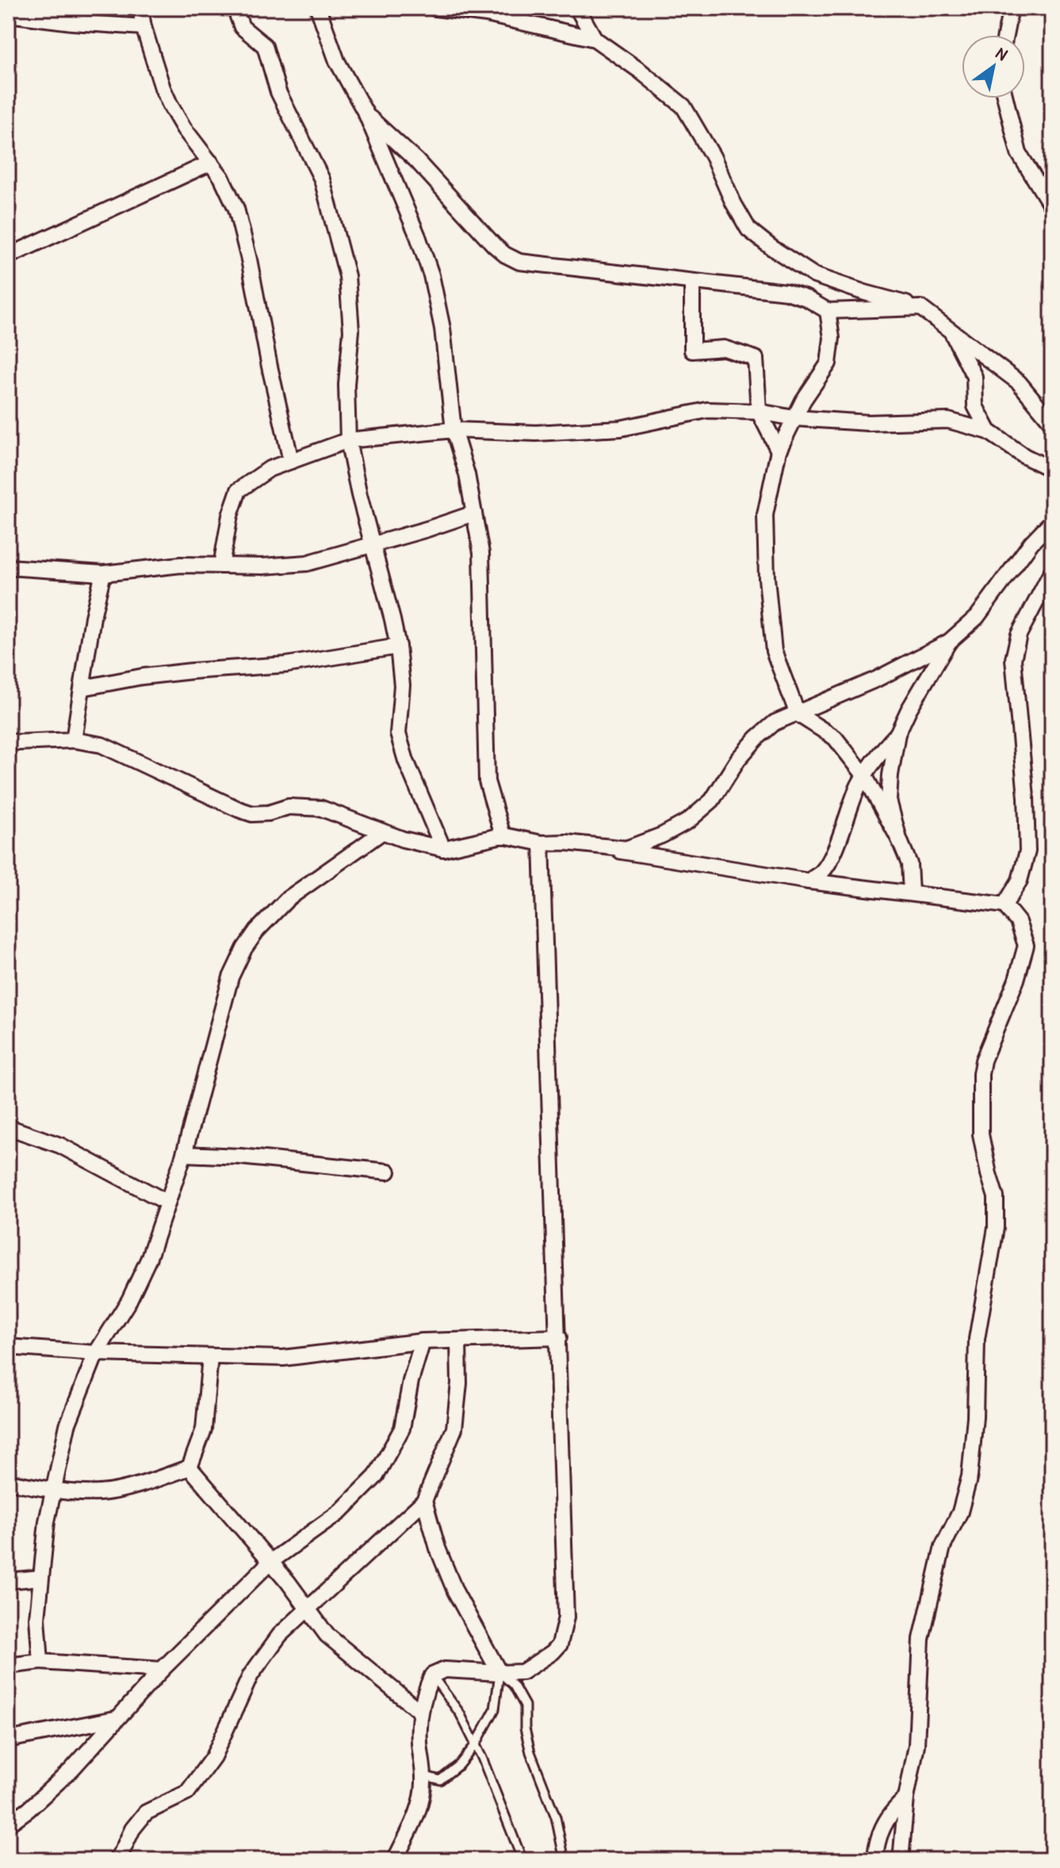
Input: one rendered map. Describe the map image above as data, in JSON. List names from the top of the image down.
{
  "north": "top right"
}
